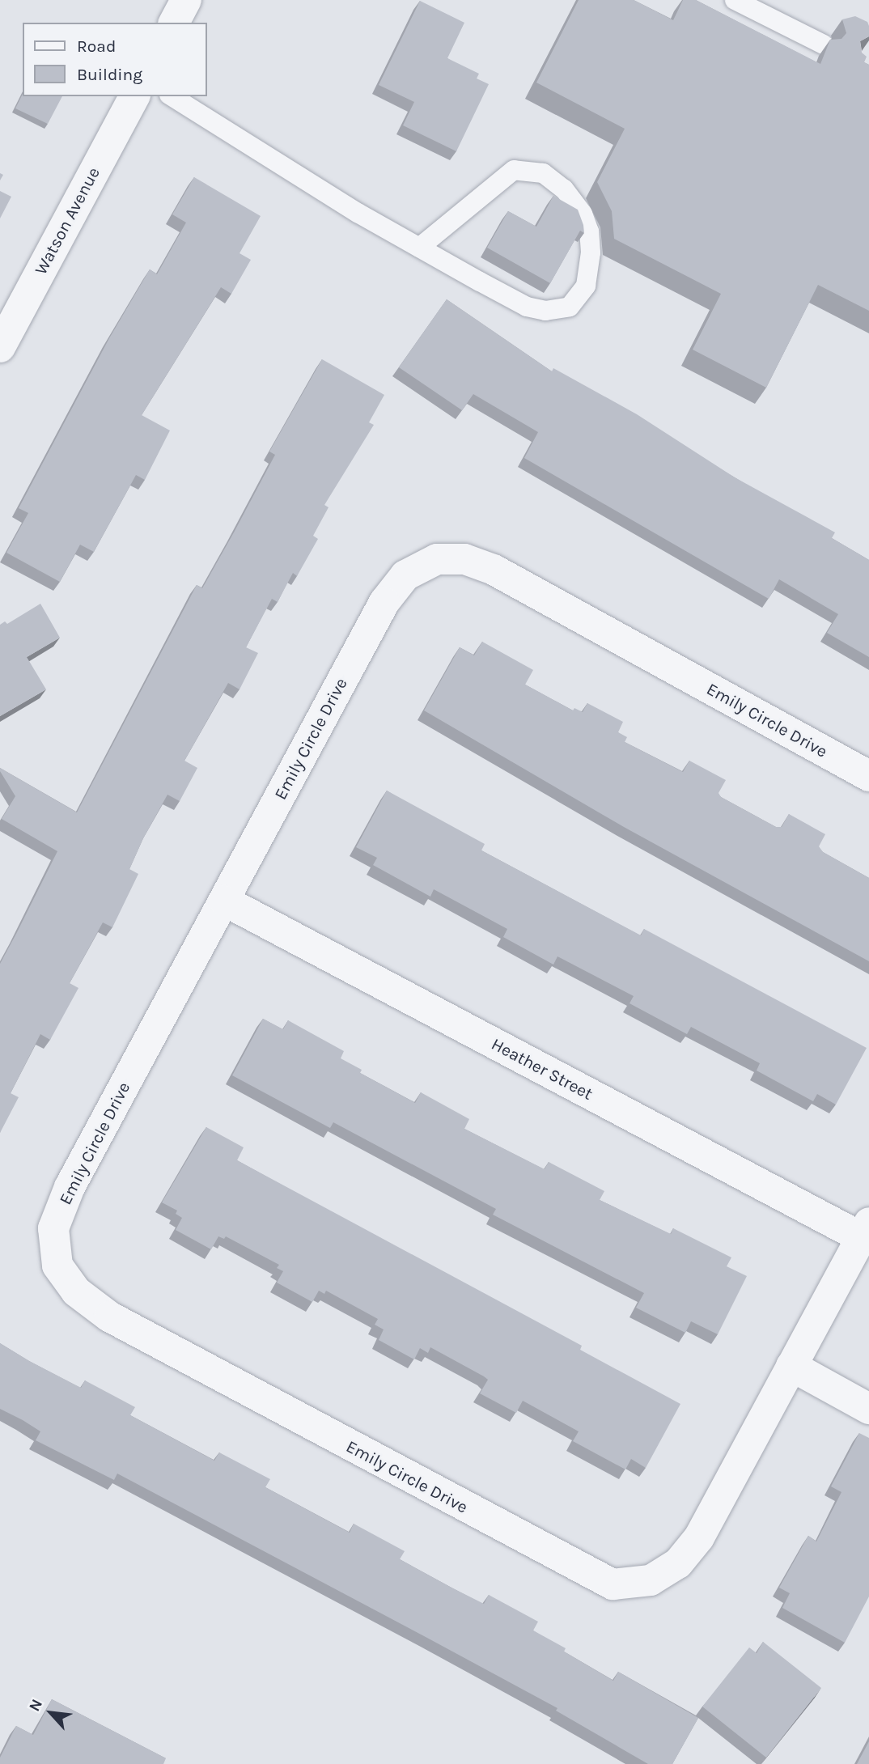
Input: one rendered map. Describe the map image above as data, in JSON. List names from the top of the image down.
{
  "streets": {
    "street": ["Watson Avenue", "Emily Circle Drive", "Heather Street"]
  },
  "crossings": [
    ["Emily Circle Drive", "Heather Street"]
  ],
  "legend": ["Road", "Building"],
  "north": "top left"
}
